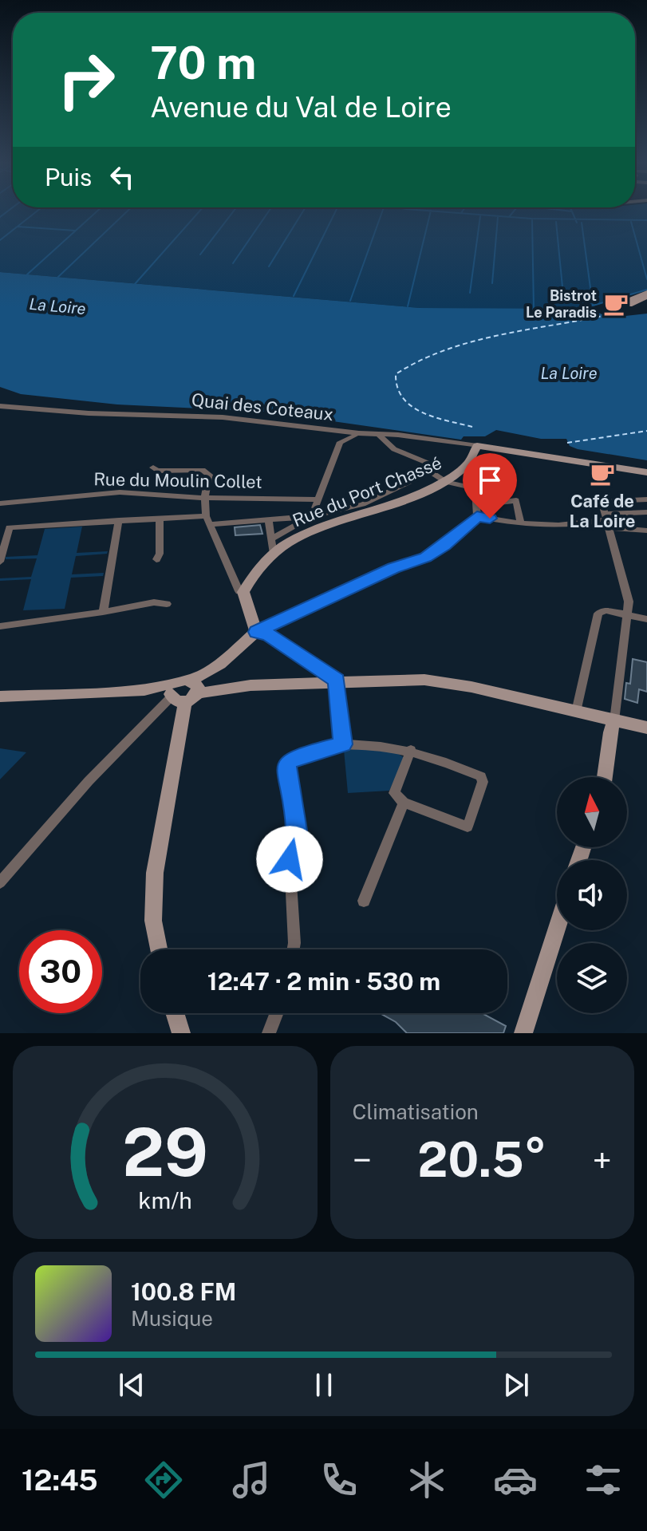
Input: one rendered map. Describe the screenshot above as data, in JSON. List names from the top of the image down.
{
  "streets": {
    "street": ["Quai des Coteaux", "Rue du Moulin Collet", "Rue du Port Chassé"]
  },
  "crossings": [
    ["Quai des Coteaux", "Rue du Port Chassé"]
  ],
  "water": ["La Loire"],
  "places": {
    "cafe": ["Bistrot Le Paradis", "Café de La Loire"]
  },
  "north": "top",
  "page": {
    "turn": ["70 m", "Avenue du Val de Loire"],
    "then": "Puis",
    "limit": "30",
    "trip": "12:47 · 2 min · 530 m",
    "tile": "Climatisation",
    "heat": ["−", "20.5°", "+"],
    "song": ["100.8 FM", "Musique"],
    "tabs": "12:45",
    "gauge": ["29", "km/h"]
  }
}
